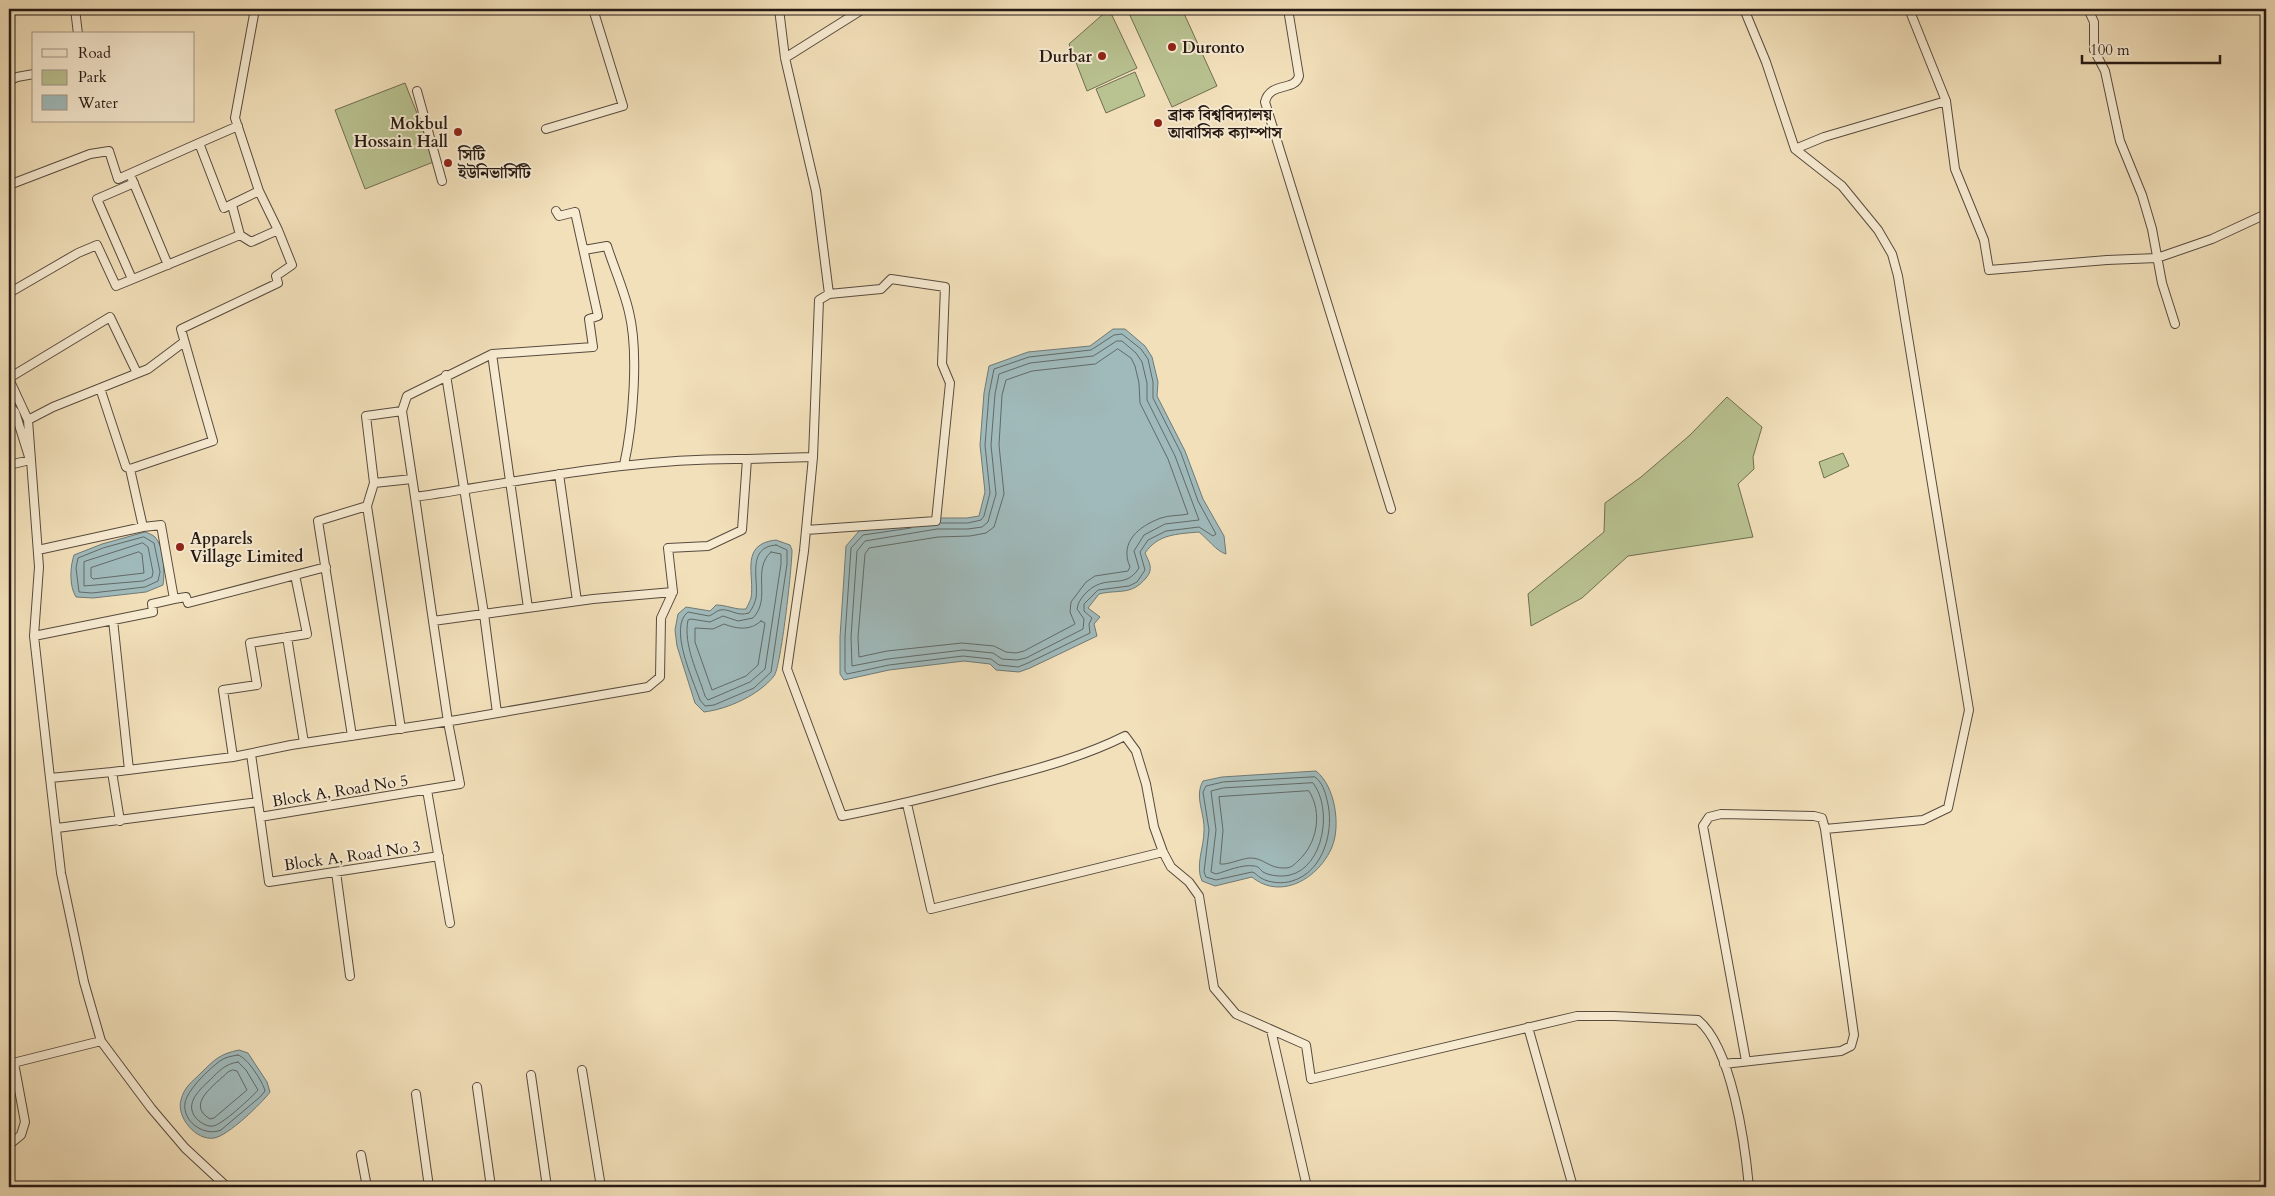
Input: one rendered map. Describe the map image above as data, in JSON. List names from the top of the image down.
{
  "streets": {
    "street": ["Block A, Road No 5", "Block A, Road No 3"]
  },
  "crossings": [
    ["Block A, Road No 5", "Block A, Road No 3"]
  ],
  "places": [
    "Duronto",
    "Durbar",
    "ব্রাক বিশ্ববিদ্যালয় আবাসিক ক্যাম্পাস",
    "Mokbul Hossain Hall",
    "সিটি ইউনিভার্সিটি",
    "Apparels Village Limited"
  ],
  "legend": ["Road", "Park", "Water"],
  "scale_bar": "100 m"
}
